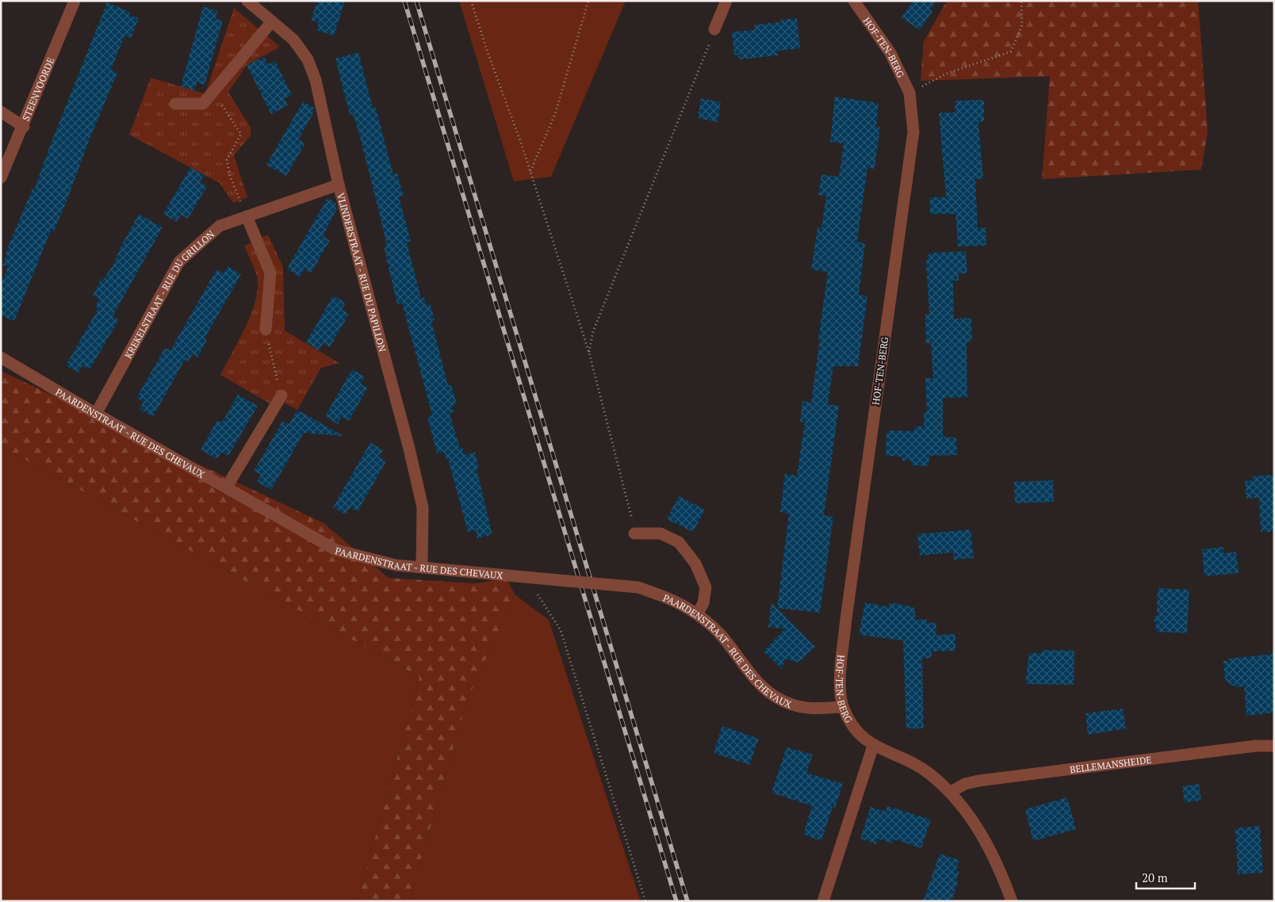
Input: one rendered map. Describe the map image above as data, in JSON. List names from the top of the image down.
{
  "streets": {
    "street": [
      "HOF-TEN-BERG",
      "STEENVOORDE",
      "VLINDERSTRAAT - RUE DU PAPILLON",
      "KREKELSTRAAT - RUE DU GRILLON",
      "PAARDENSTRAAT - RUE DES CHEVAUX",
      "BELLEMANSHEIDE"
    ]
  },
  "crossings": [
    ["HOF-TEN-BERG", "PAARDENSTRAAT - RUE DES CHEVAUX"],
    ["HOF-TEN-BERG", "BELLEMANSHEIDE"],
    ["VLINDERSTRAAT - RUE DU PAPILLON", "KREKELSTRAAT - RUE DU GRILLON"],
    ["VLINDERSTRAAT - RUE DU PAPILLON", "PAARDENSTRAAT - RUE DES CHEVAUX"],
    ["KREKELSTRAAT - RUE DU GRILLON", "PAARDENSTRAAT - RUE DES CHEVAUX"]
  ],
  "scale_bar": "20 m"
}
